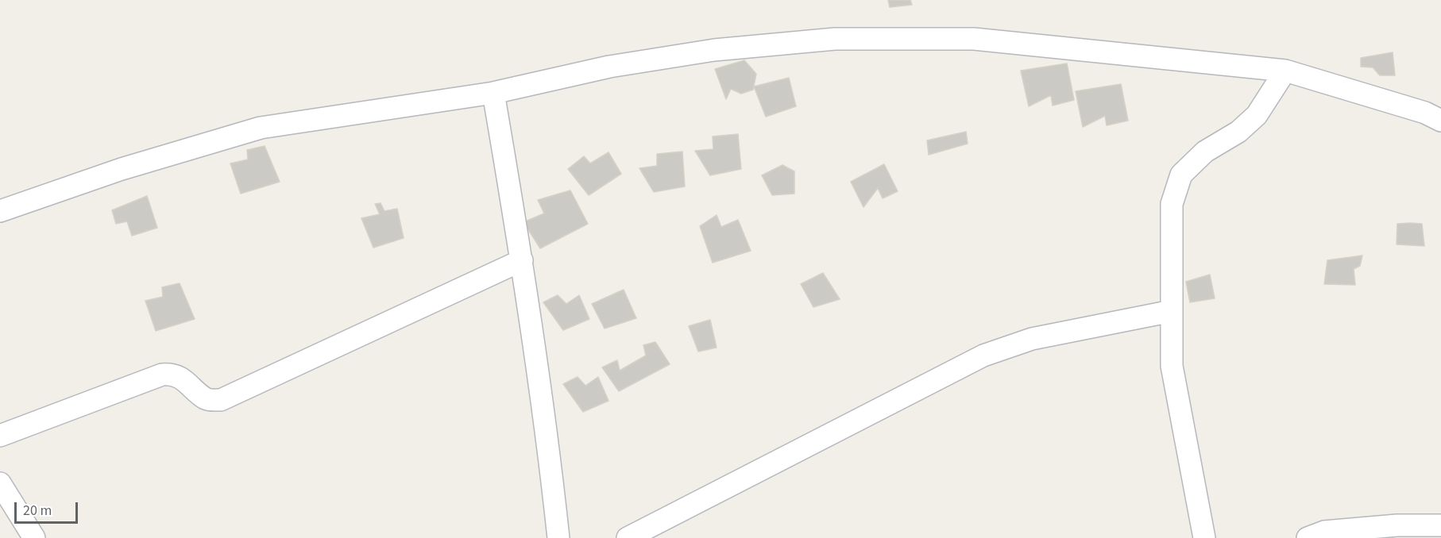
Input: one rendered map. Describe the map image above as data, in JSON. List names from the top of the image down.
{
  "scale_bar": "20 m"
}
